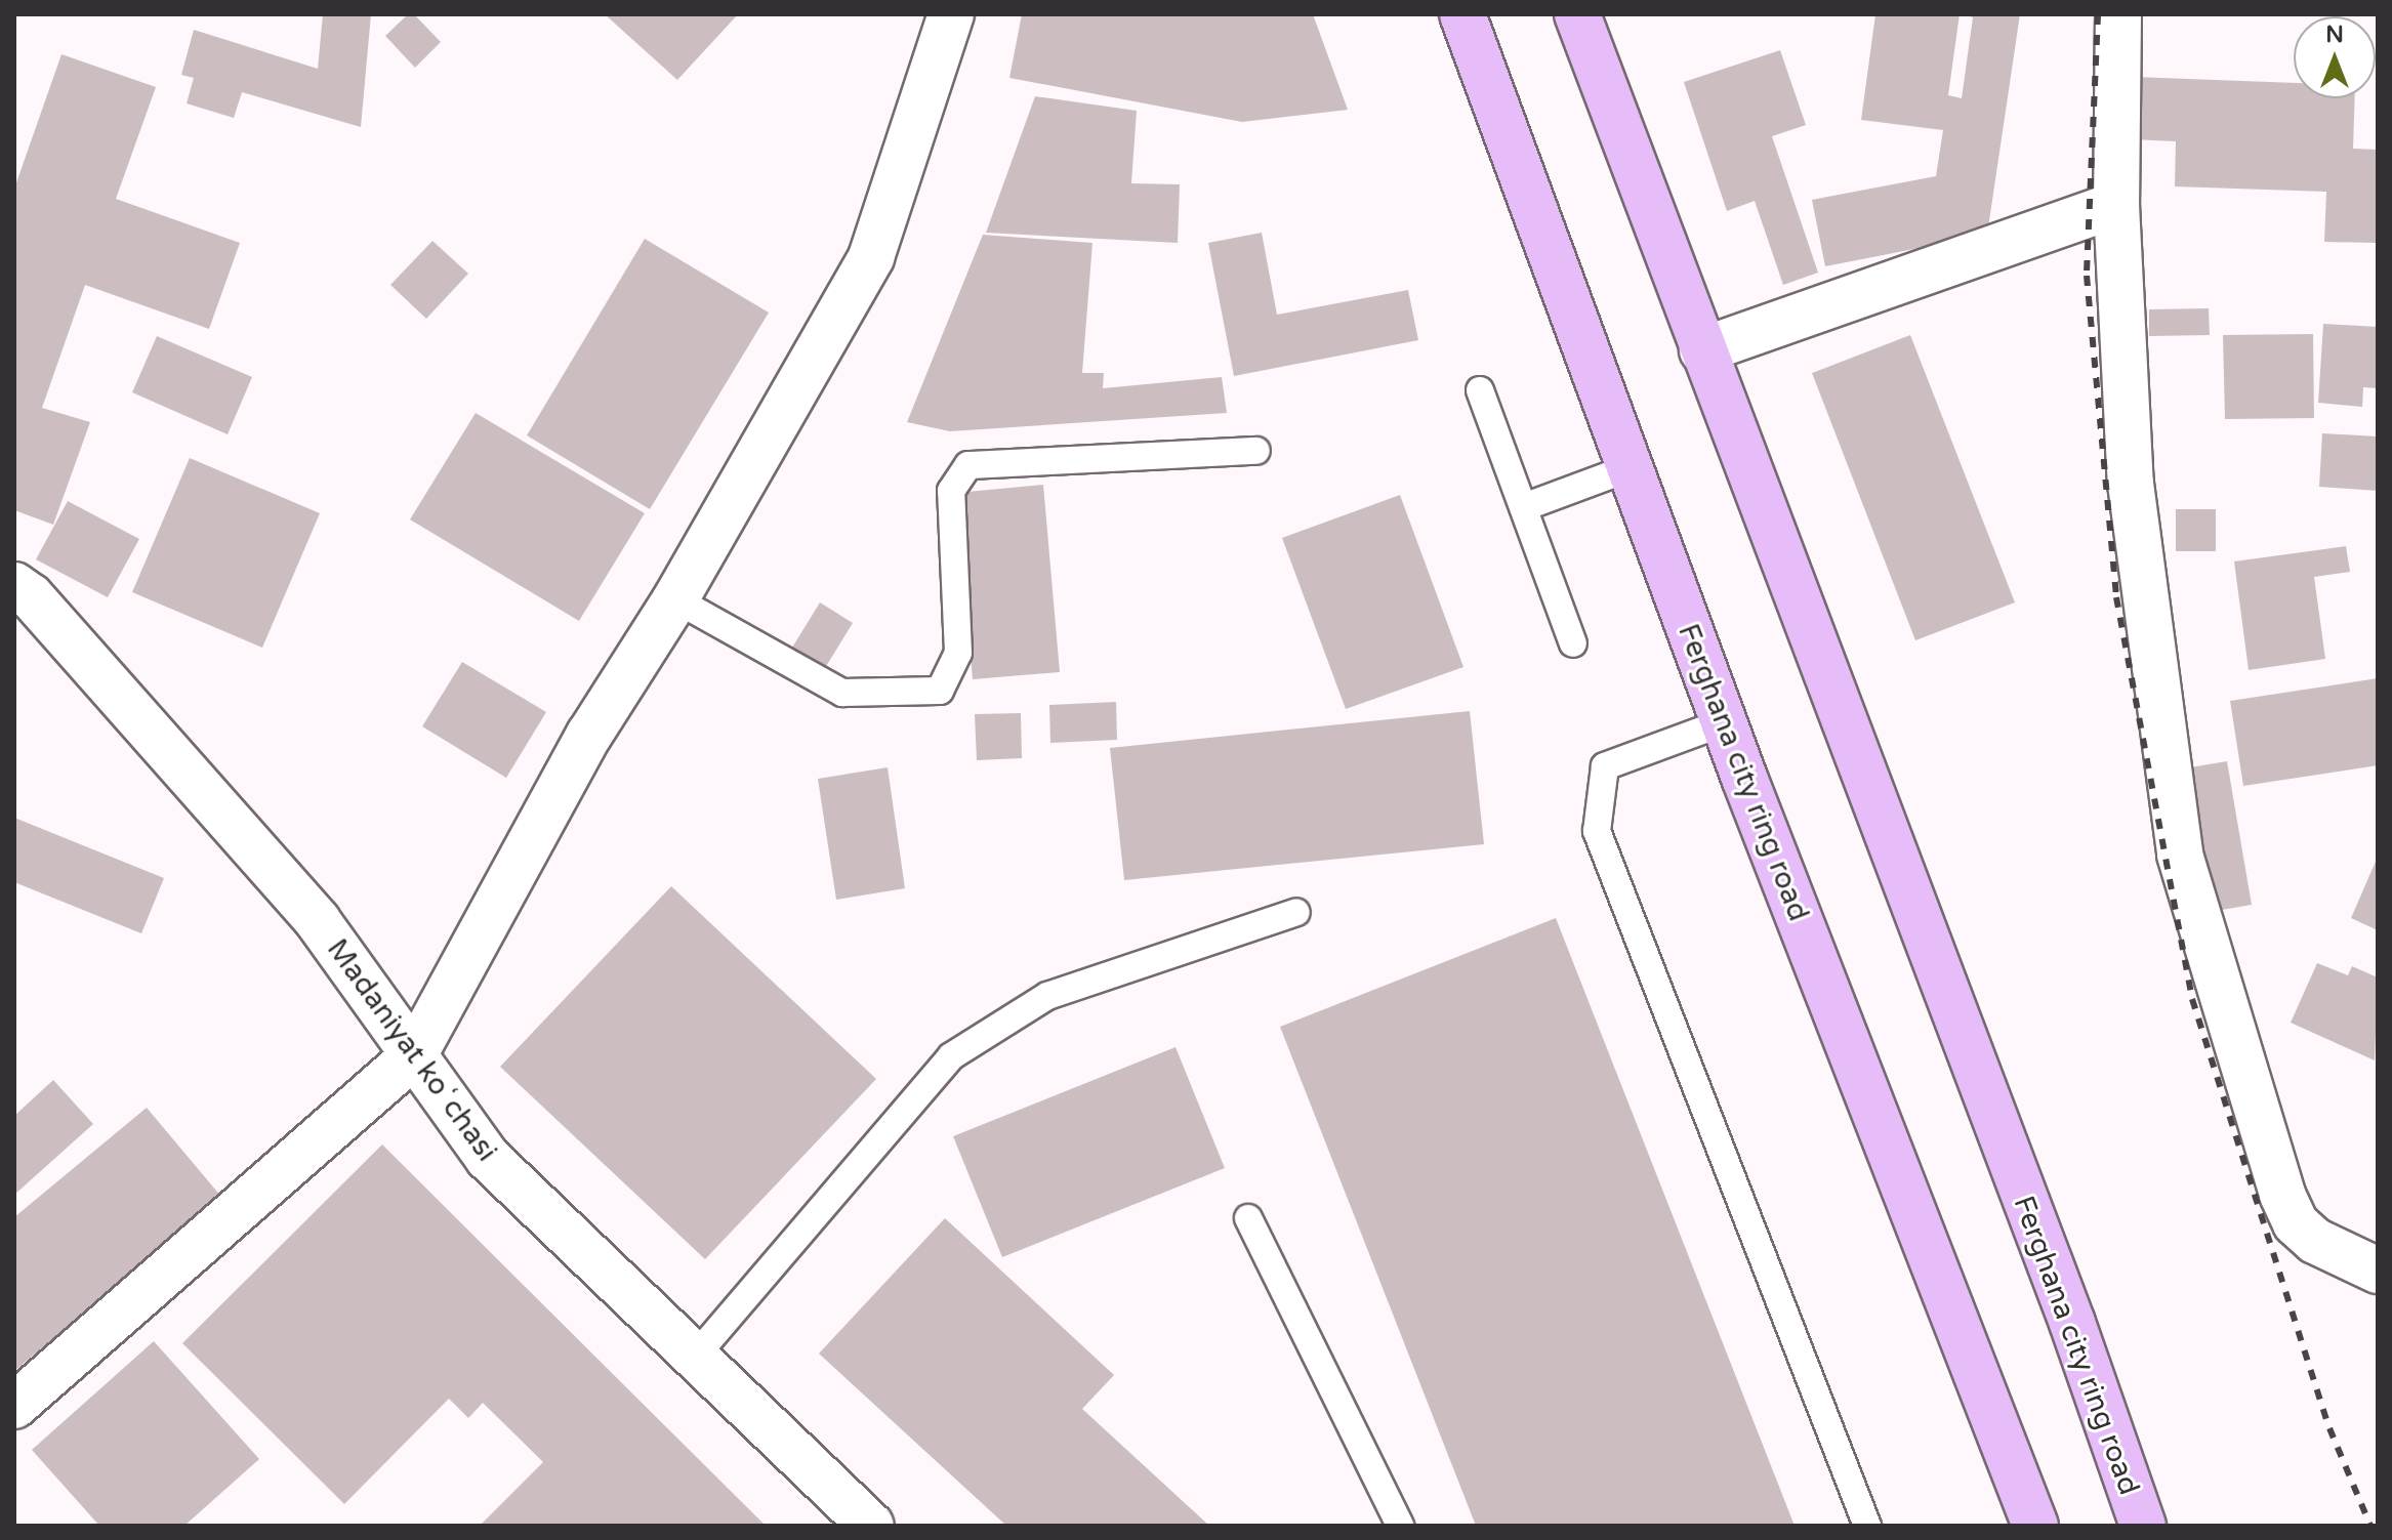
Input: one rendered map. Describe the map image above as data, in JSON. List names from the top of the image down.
{
  "streets": {
    "highway": ["Ferghana city ring road"],
    "street": ["Madaniyat koʻchasi"]
  },
  "north": "top"
}
